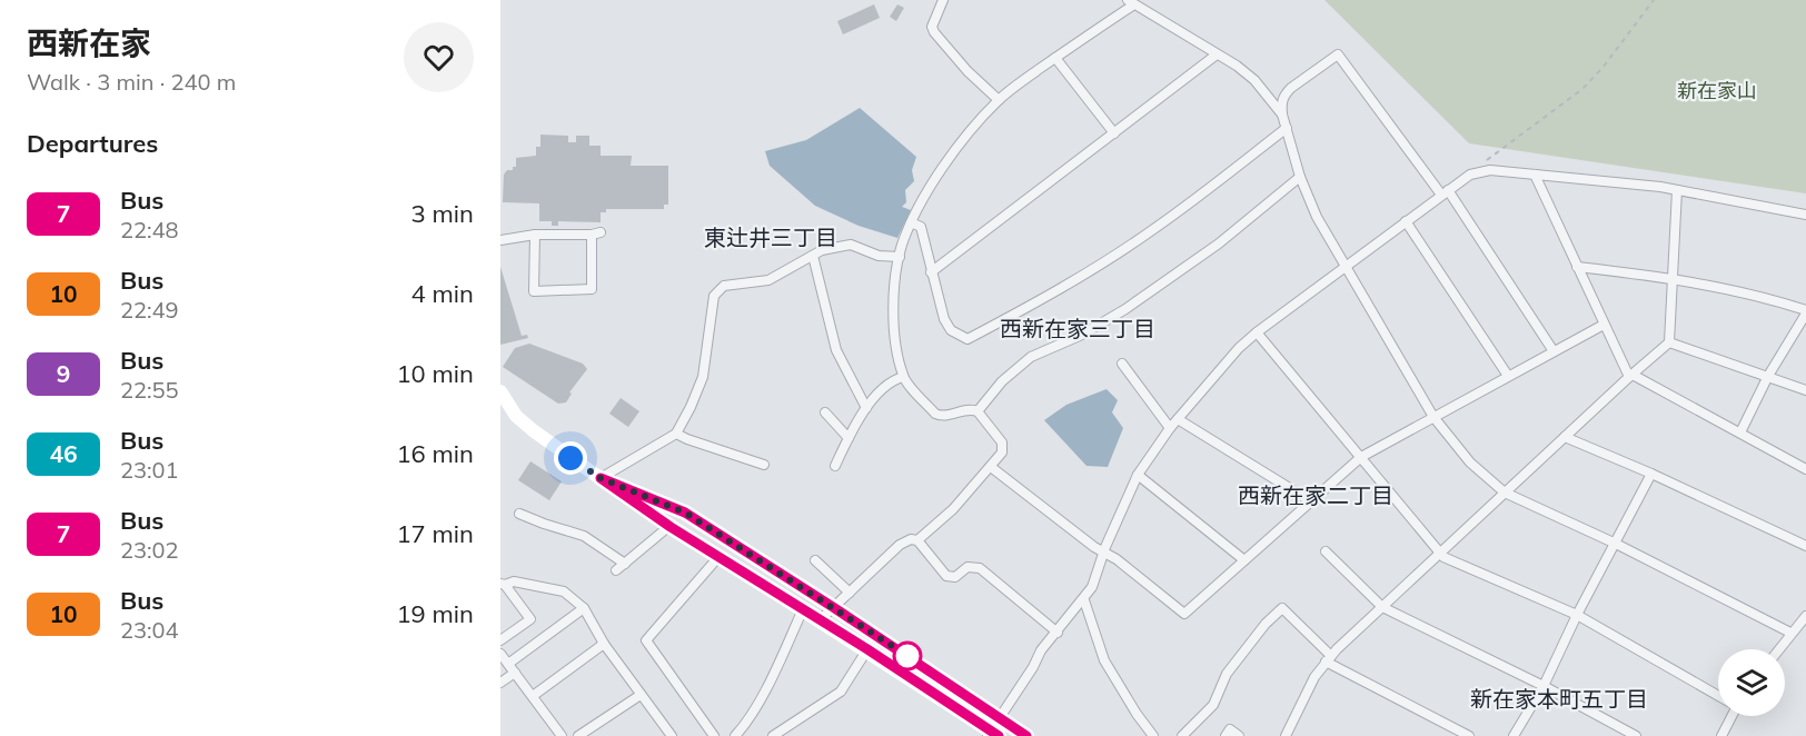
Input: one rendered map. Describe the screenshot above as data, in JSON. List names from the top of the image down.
{
  "districts": [
    "東辻井三丁目",
    "西新在家三丁目",
    "西新在家二丁目",
    "新在家本町五丁目"
  ],
  "parks": ["新在家山"],
  "lines": ["bus line 7"],
  "page": {
    "heading": [
      ["西新在家", "Walk · 3 min · 240 m"],
      "Departures"
    ],
    "list": [
      {
        "mark": "7",
        "name": "Bus",
        "note": "22:48",
        "value": "3 min"
      },
      {
        "mark": "10",
        "name": "Bus",
        "note": "22:49",
        "value": "4 min"
      },
      {
        "mark": "9",
        "name": "Bus",
        "note": "22:55",
        "value": "10 min"
      },
      {
        "mark": "46",
        "name": "Bus",
        "note": "23:01",
        "value": "16 min"
      },
      {
        "mark": "7",
        "name": "Bus",
        "note": "23:02",
        "value": "17 min"
      },
      {
        "mark": "10",
        "name": "Bus",
        "note": "23:04",
        "value": "19 min"
      }
    ]
  }
}
